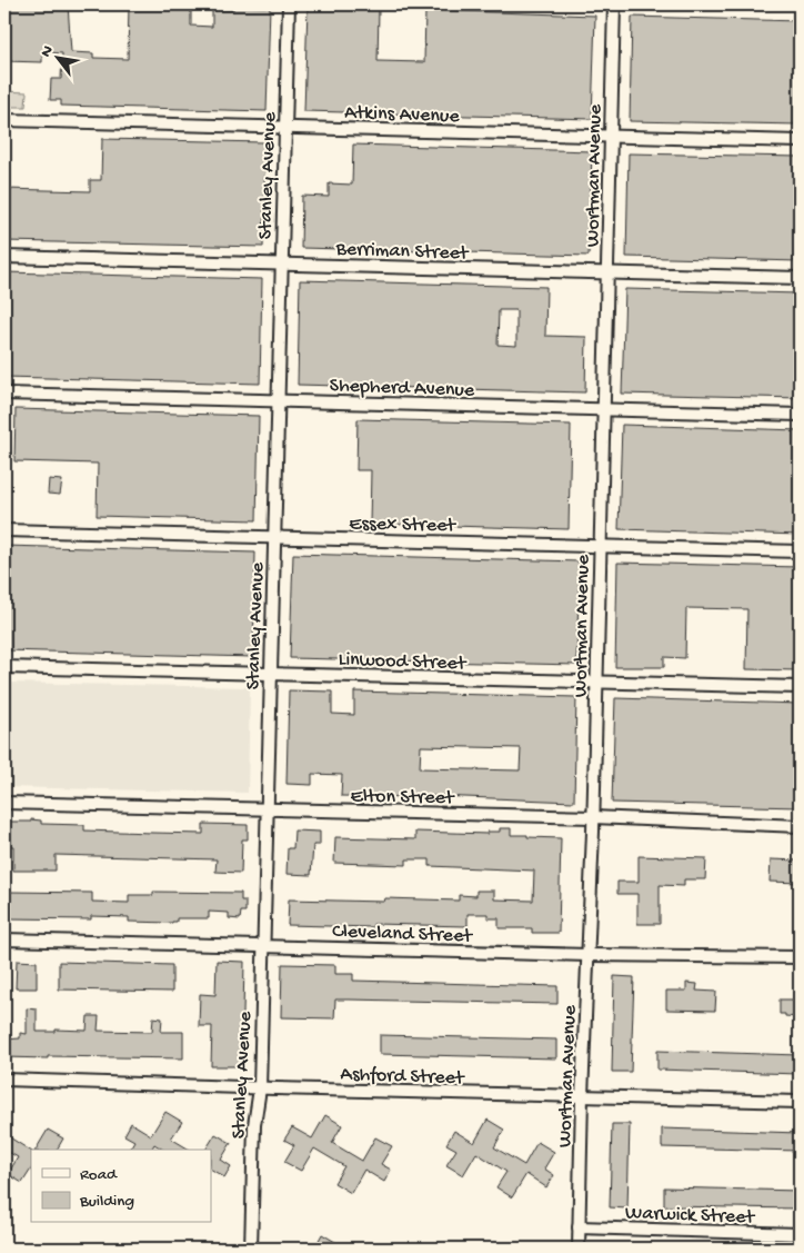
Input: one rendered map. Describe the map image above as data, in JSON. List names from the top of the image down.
{
  "streets": {
    "street": [
      "Atkins Avenue",
      "Stanley Avenue",
      "Wortman Avenue",
      "Berriman Street",
      "Shepherd Avenue",
      "Essex Street",
      "Linwood Street",
      "Elton Street",
      "Cleveland Street",
      "Ashford Street",
      "Warwick Street"
    ]
  },
  "crossings": [
    ["Atkins Avenue", "Stanley Avenue"],
    ["Atkins Avenue", "Wortman Avenue"],
    ["Stanley Avenue", "Berriman Street"],
    ["Stanley Avenue", "Shepherd Avenue"],
    ["Stanley Avenue", "Essex Street"],
    ["Stanley Avenue", "Linwood Street"],
    ["Stanley Avenue", "Elton Street"],
    ["Stanley Avenue", "Cleveland Street"],
    ["Stanley Avenue", "Ashford Street"],
    ["Wortman Avenue", "Berriman Street"],
    ["Wortman Avenue", "Shepherd Avenue"],
    ["Wortman Avenue", "Essex Street"],
    ["Wortman Avenue", "Linwood Street"],
    ["Wortman Avenue", "Elton Street"],
    ["Wortman Avenue", "Cleveland Street"],
    ["Wortman Avenue", "Ashford Street"],
    ["Wortman Avenue", "Warwick Street"]
  ],
  "legend": ["Road", "Building"],
  "north": "top left"
}
